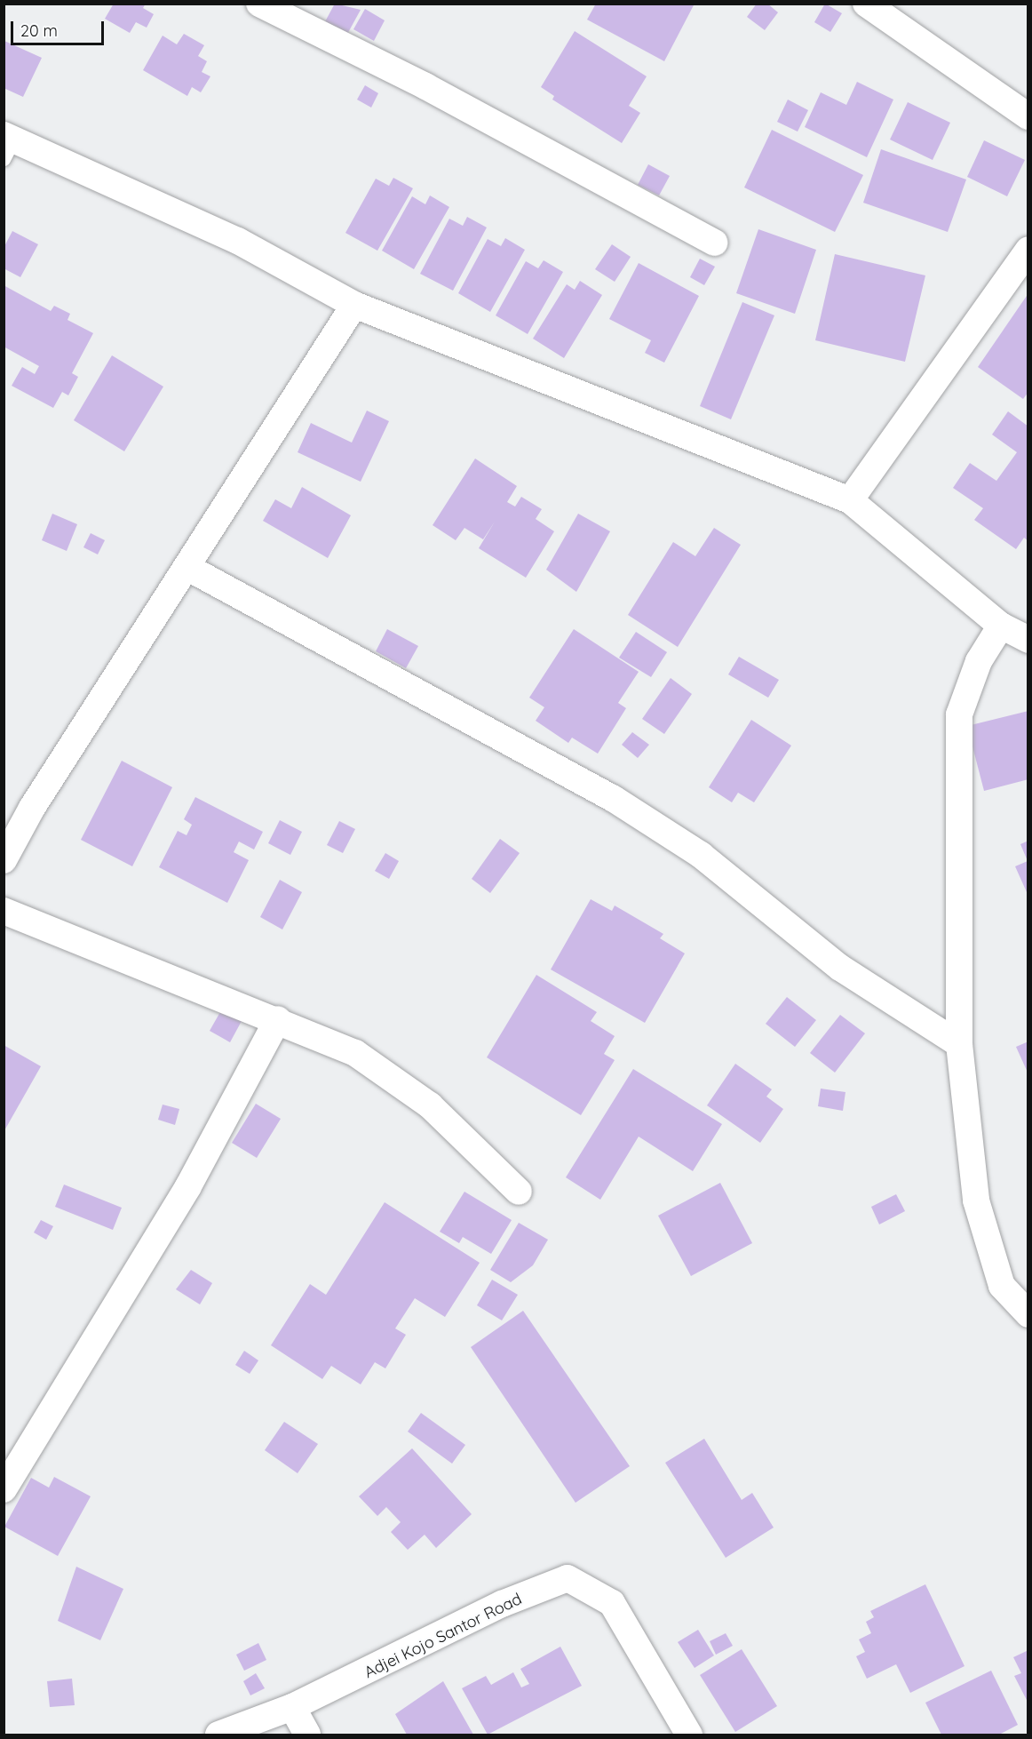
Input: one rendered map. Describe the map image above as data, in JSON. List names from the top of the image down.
{
  "streets": {
    "street": ["Adjei Kojo Santor Road"]
  },
  "scale_bar": "20 m"
}
